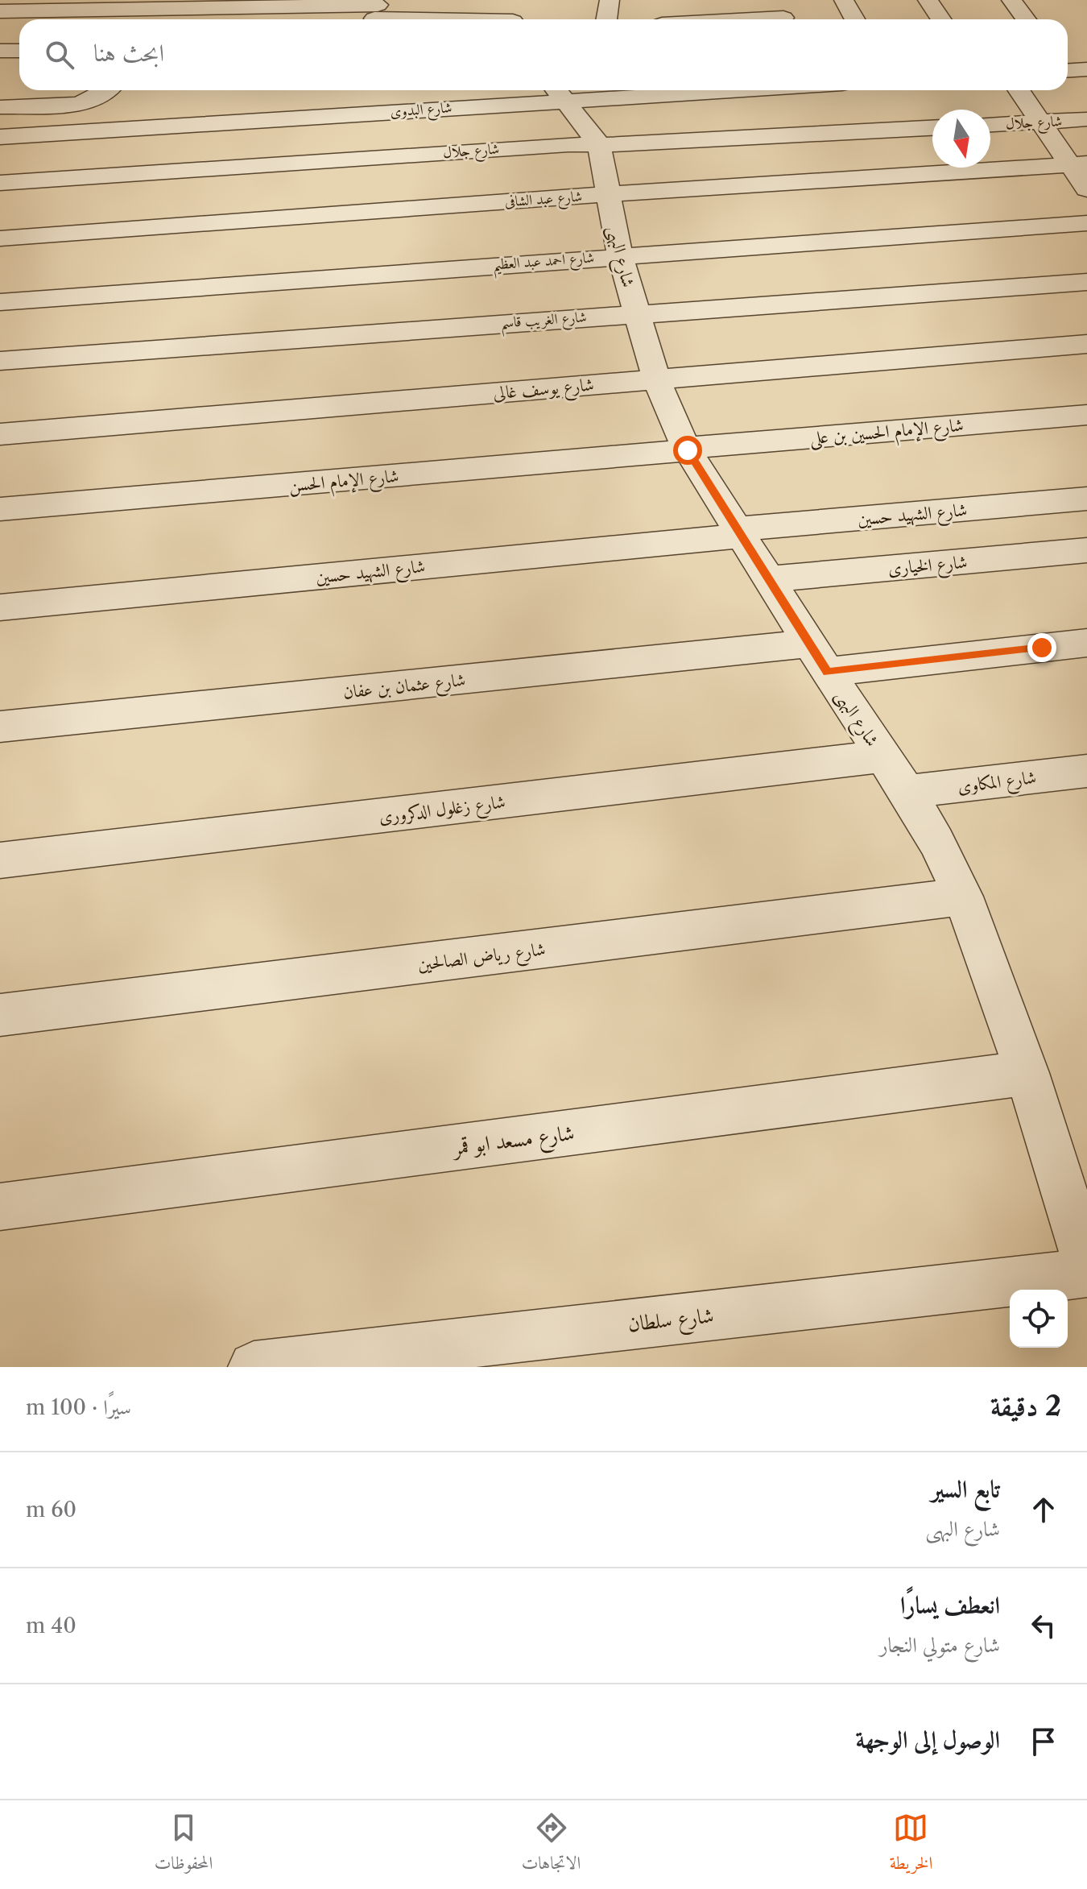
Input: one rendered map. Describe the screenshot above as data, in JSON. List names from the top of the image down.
{
  "streets": {
    "street": [
      "شارع البدوى",
      "شارع جلال",
      "شارع عبد الشافى",
      "شارع البهى",
      "شارع احمد عبد العظيم",
      "شارع الغريب قاسم",
      "شارع يوسف غالى",
      "شارع الإمام الحسين بن على",
      "شارع الإمام الحسن",
      "شارع الشهيد حسين",
      "شارع الخيارى",
      "شارع عثمان بن عفان",
      "شارع المكاوى",
      "شارع زغلول الدكرورى",
      "شارع رياض الصالحين",
      "شارع مسعد ابو قمر",
      "شارع سلطان"
    ]
  },
  "crossings": [
    ["شارع البدوى", "شارع البهى"],
    ["شارع جلال", "شارع البهى"],
    ["شارع عبد الشافى", "شارع البهى"],
    ["شارع البهى", "شارع احمد عبد العظيم"],
    ["شارع البهى", "شارع الغريب قاسم"],
    ["شارع البهى", "شارع يوسف غالى"],
    ["شارع البهى", "شارع الإمام الحسين بن على"],
    ["شارع البهى", "شارع الإمام الحسن"],
    ["شارع البهى", "شارع الشهيد حسين"],
    ["شارع البهى", "شارع الخيارى"],
    ["شارع البهى", "شارع عثمان بن عفان"],
    ["شارع البهى", "شارع المكاوى"],
    ["شارع البهى", "شارع زغلول الدكرورى"],
    ["شارع البهى", "شارع رياض الصالحين"],
    ["شارع البهى", "شارع مسعد ابو قمر"],
    ["شارع الإمام الحسين بن على", "شارع الإمام الحسن"]
  ],
  "north": "bottom",
  "page": {
    "search": "ابحث هنا",
    "heading": ["2 دقيقة", "سيرًا · 100 m"],
    "list": [
      ["تابع السير", "شارع البهى", "60 m"],
      ["انعطف يسارًا", "شارع متولي النجار", "40 m"],
      "الوصول إلى الوجهة"
    ],
    "nav": ["الخريطة", "الاتجاهات", "المحفوظات"]
  }
}
